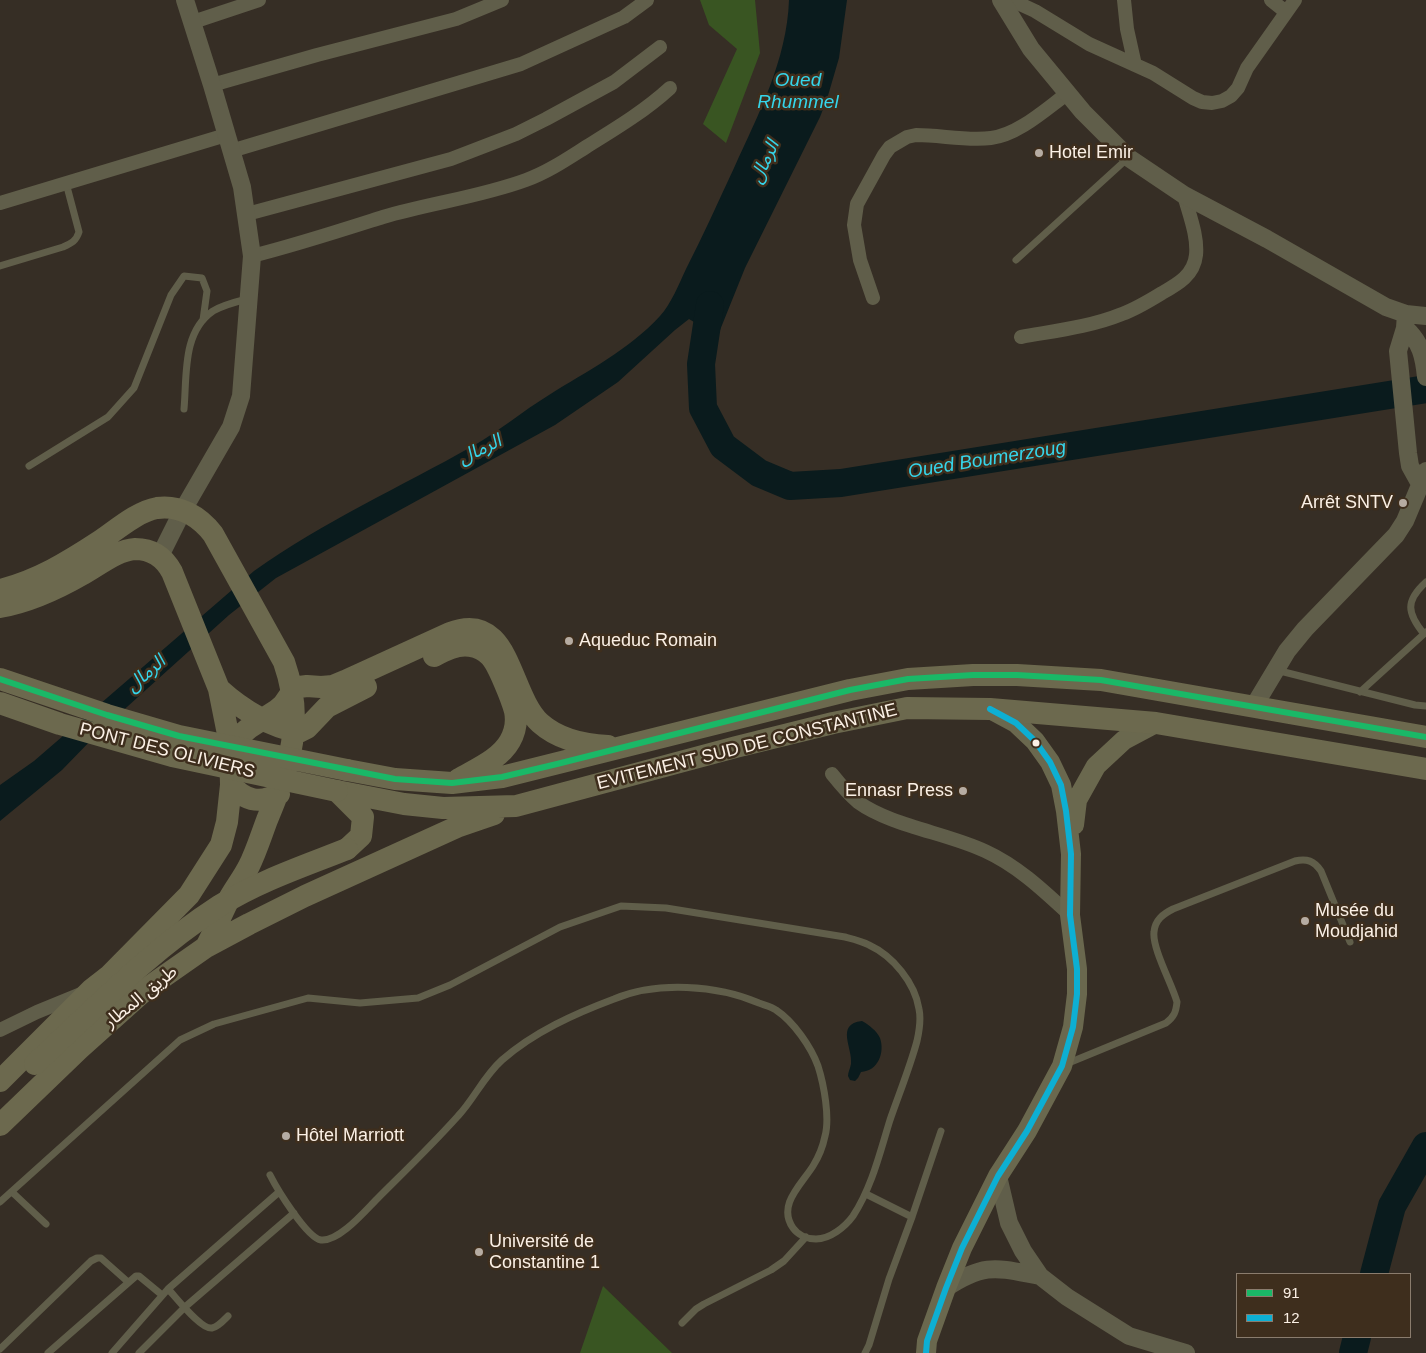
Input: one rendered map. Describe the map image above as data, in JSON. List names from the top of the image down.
{
  "streets": {
    "highway": ["EVITEMENT SUD DE CONSTANTINE", "PONT DES OLIVIERS", "طريق المطار"]
  },
  "crossings": [
    ["EVITEMENT SUD DE CONSTANTINE", "PONT DES OLIVIERS"],
    ["EVITEMENT SUD DE CONSTANTINE", "طريق المطار"]
  ],
  "water": ["Oued Rhummel", "الرمال", "Oued Boumerzoug"],
  "places": [
    "Hotel Emir",
    "Arrêt SNTV",
    "Aqueduc Romain",
    "Ennasr Press",
    "Musée du Moudjahid",
    "Hôtel Marriott",
    "Université de Constantine 1"
  ],
  "lines": ["transit line 91", "transit line 12"],
  "legend": ["91", "12"]
}
